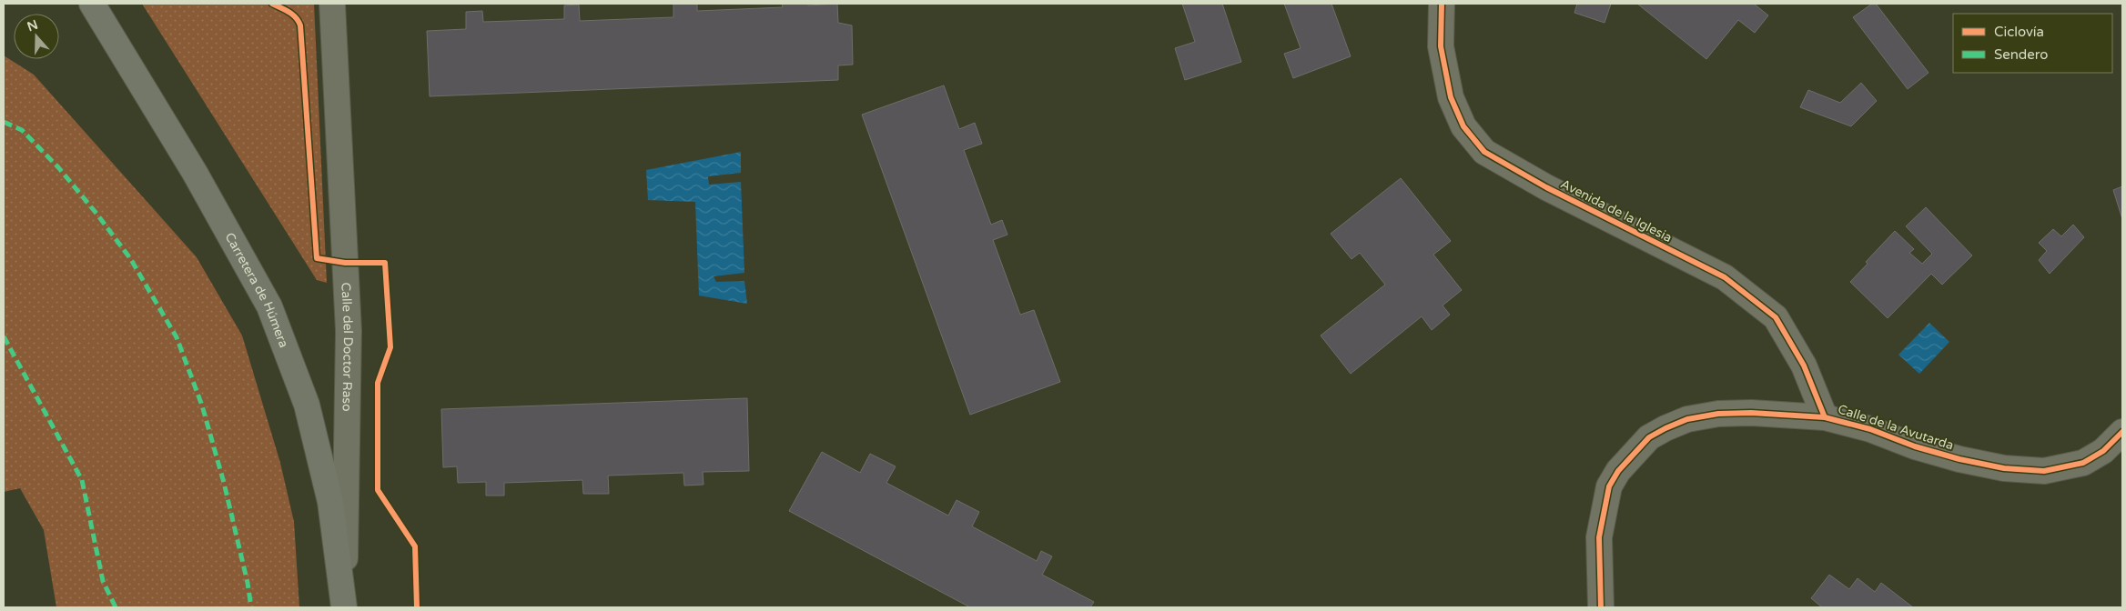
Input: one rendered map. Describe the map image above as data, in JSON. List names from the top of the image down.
{
  "streets": {
    "main road": ["Carretera de Húmera"],
    "street": ["Avenida de la Iglesia", "Calle del Doctor Raso", "Calle de la Avutarda"]
  },
  "crossings": [
    ["Avenida de la Iglesia", "Calle de la Avutarda"],
    ["Carretera de Húmera", "Calle del Doctor Raso"]
  ],
  "legend": ["Ciclovía", "Sendero"],
  "north": "top"
}
